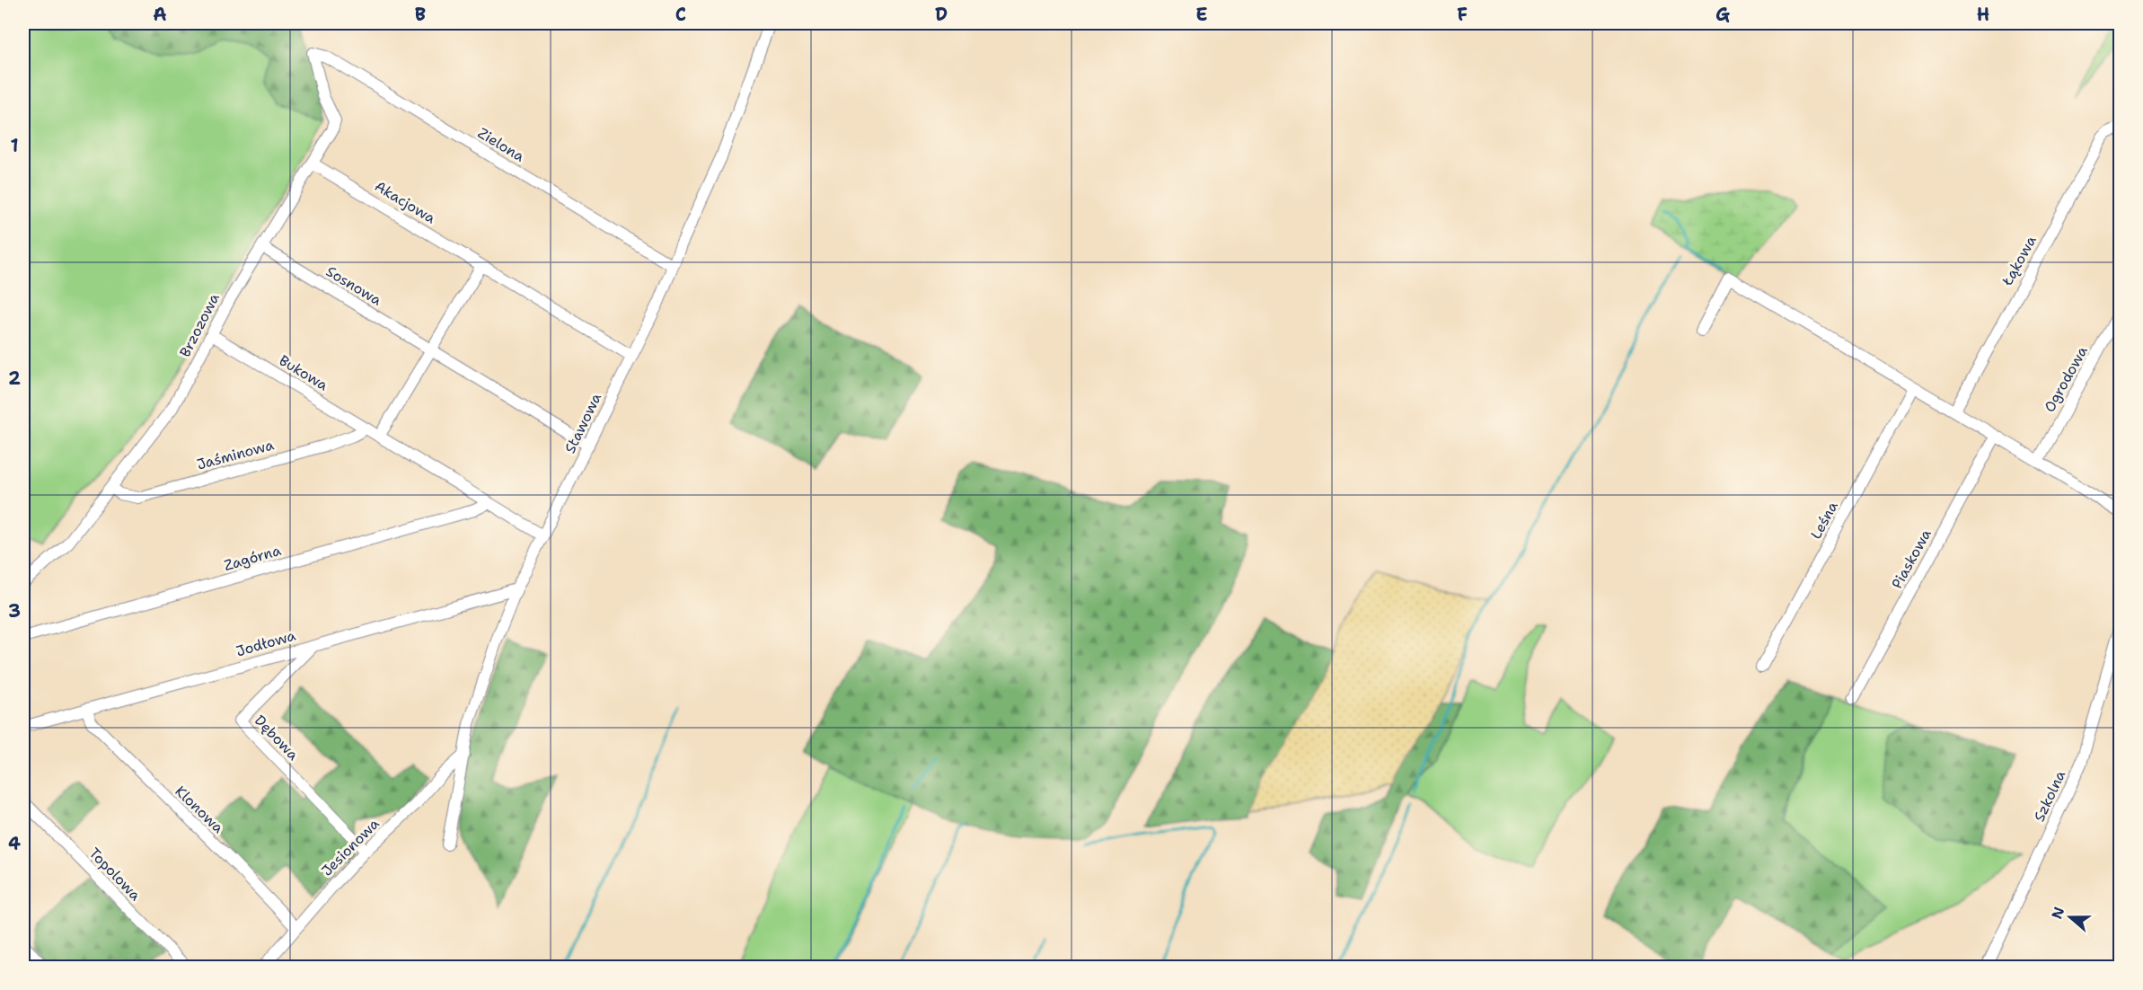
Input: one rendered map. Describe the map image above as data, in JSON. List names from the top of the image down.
{
  "streets": {
    "street": [
      "Zielona",
      "Akacjowa",
      "Łąkowa",
      "Sosnowa",
      "Brzozowa",
      "Bukowa",
      "Ogrodowa",
      "Stawowa",
      "Jaśminowa",
      "Leśna",
      "Zagórna",
      "Piaskowa",
      "Jodłowa",
      "Dębowa",
      "Szkolna",
      "Klonowa",
      "Jesionowa",
      "Topolowa"
    ]
  },
  "crossings": [
    ["Zielona", "Brzozowa"],
    ["Zielona", "Stawowa"],
    ["Akacjowa", "Brzozowa"],
    ["Akacjowa", "Stawowa"],
    ["Sosnowa", "Brzozowa"],
    ["Sosnowa", "Stawowa"],
    ["Brzozowa", "Bukowa"],
    ["Brzozowa", "Jaśminowa"],
    ["Bukowa", "Stawowa"],
    ["Bukowa", "Jaśminowa"],
    ["Bukowa", "Zagórna"],
    ["Stawowa", "Jodłowa"],
    ["Stawowa", "Jesionowa"],
    ["Jodłowa", "Dębowa"],
    ["Jodłowa", "Klonowa"],
    ["Dębowa", "Jesionowa"],
    ["Klonowa", "Jesionowa"]
  ],
  "north": "left",
  "grid": {
    "columns": [
      "A",
      "B",
      "C",
      "D",
      "E",
      "F",
      "G",
      "H"
    ],
    "rows": [
      "1",
      "2",
      "3",
      "4"
    ]
  }
}
